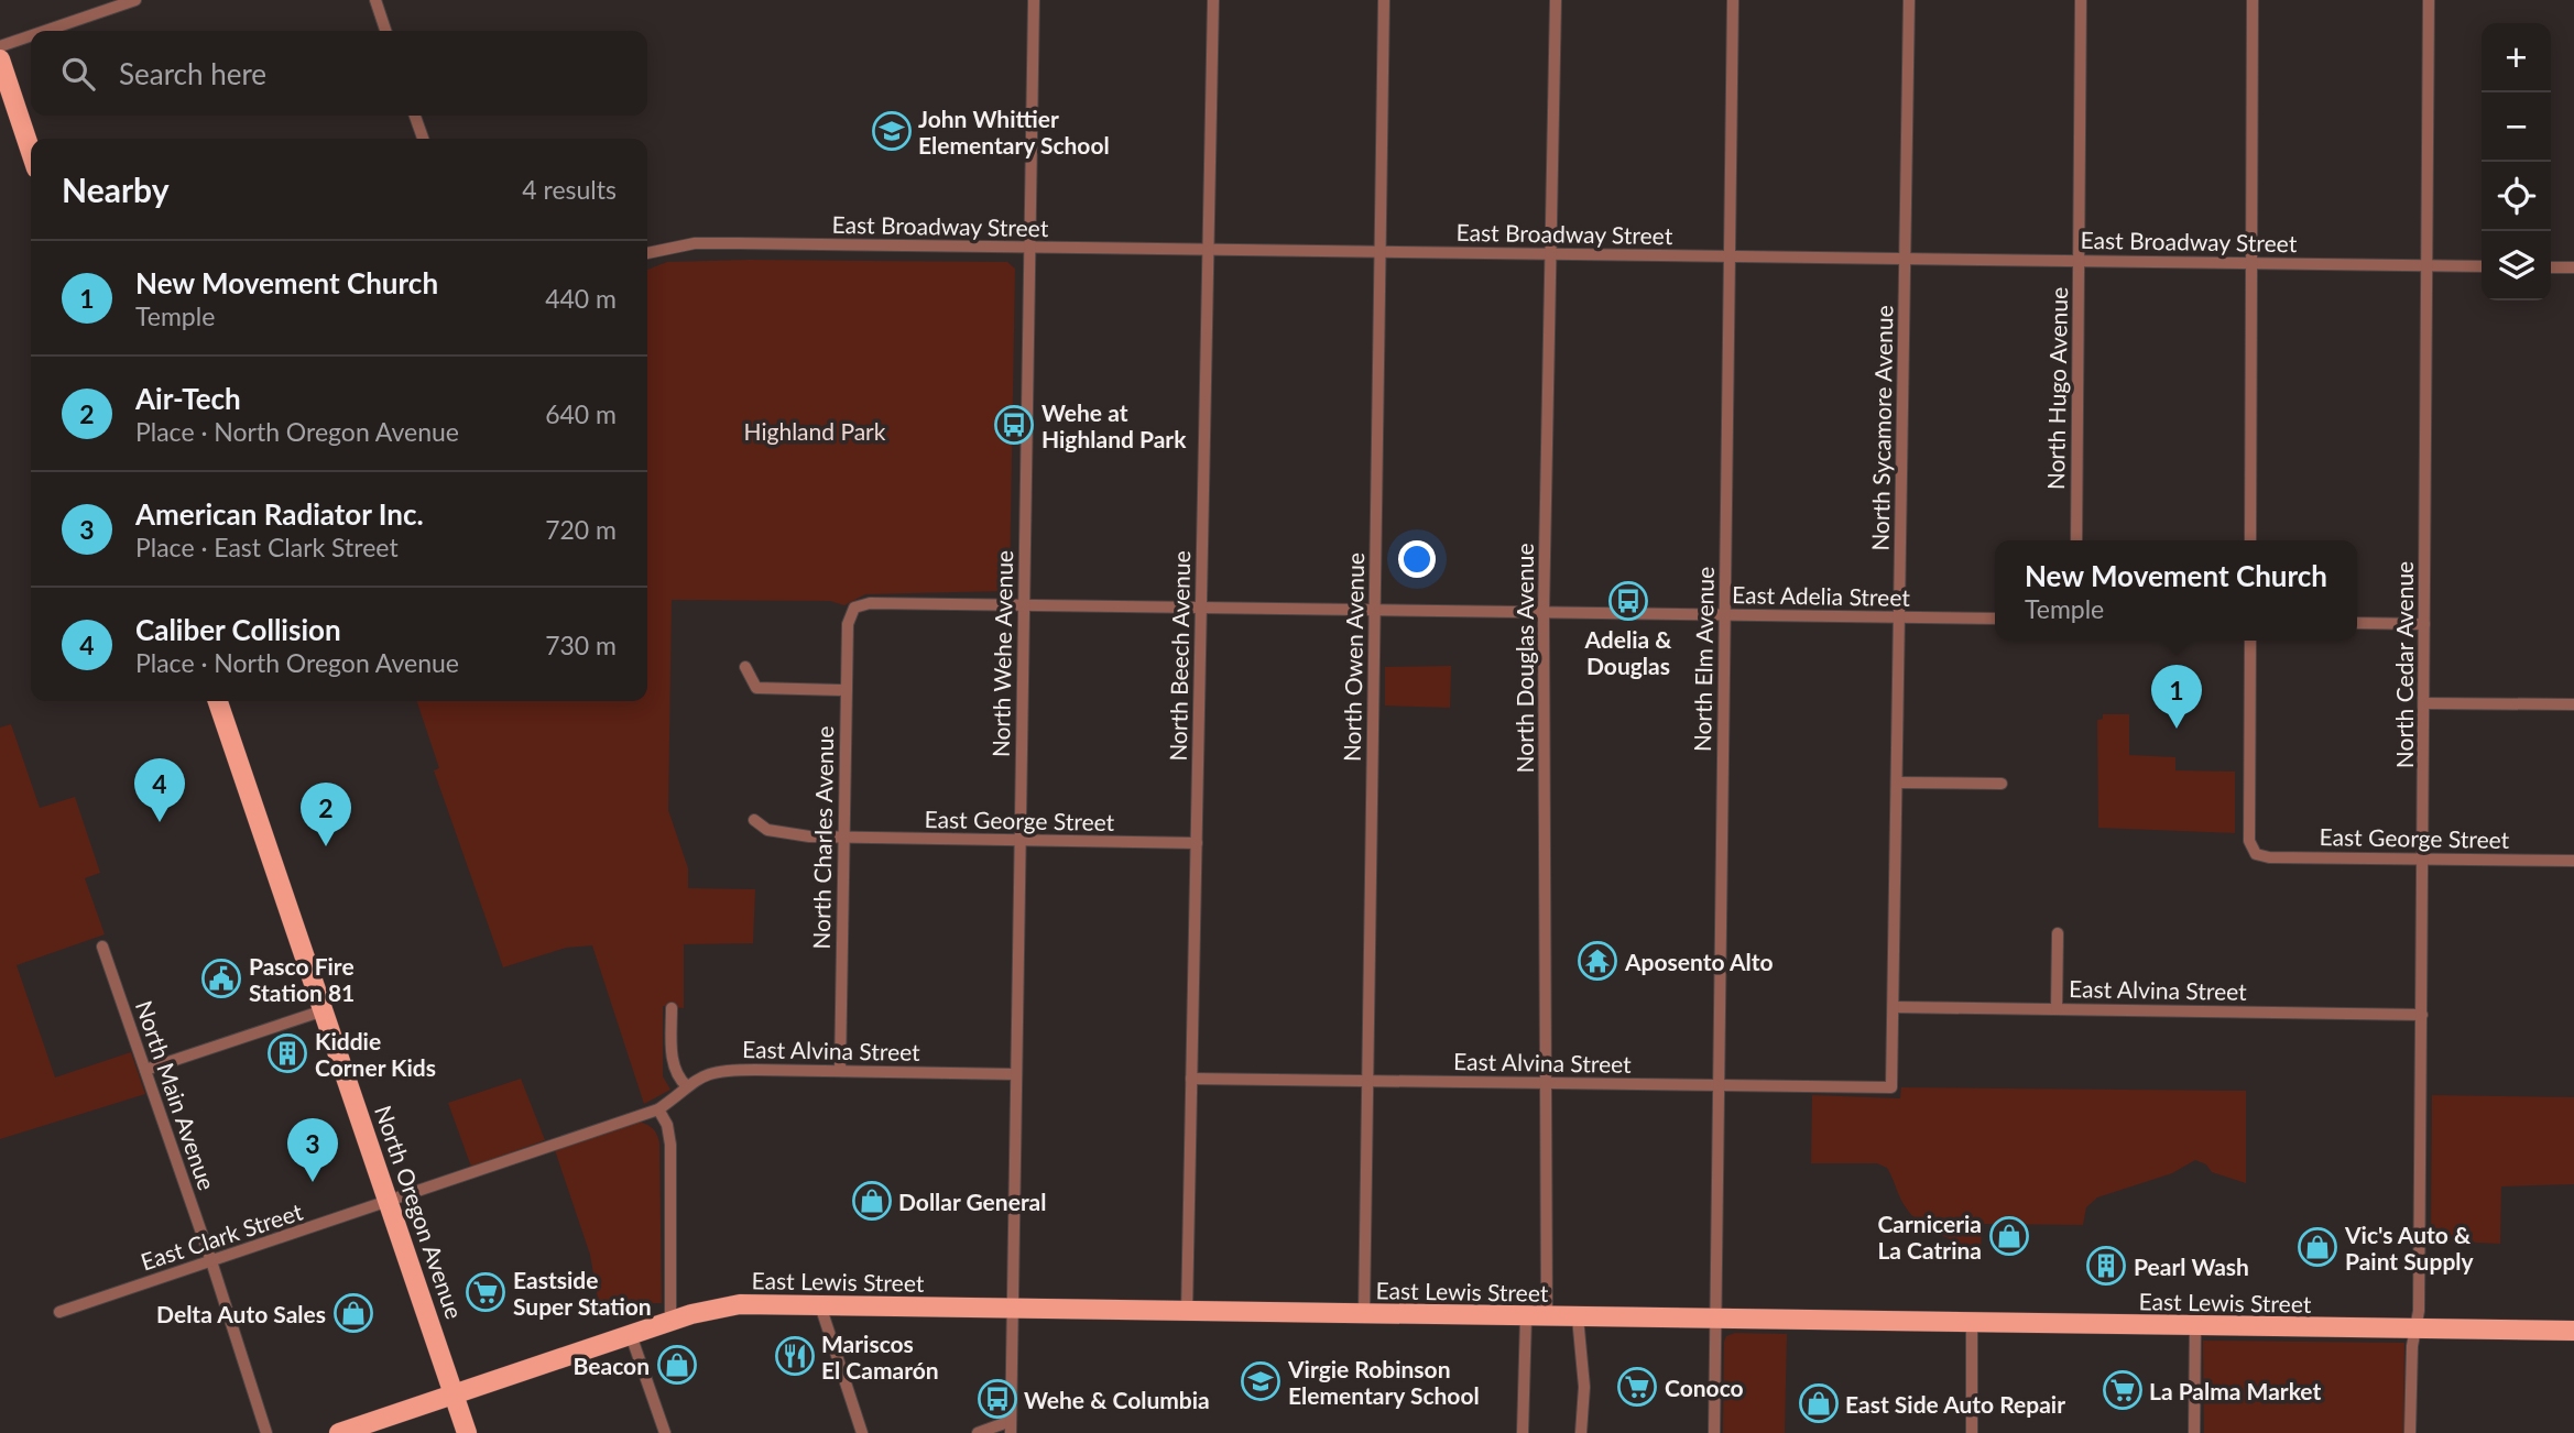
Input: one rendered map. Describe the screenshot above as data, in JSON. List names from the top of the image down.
{
  "streets": {
    "main road": ["North Oregon Avenue", "East Lewis Street"],
    "street": [
      "East Broadway Street",
      "North Hugo Avenue",
      "North Sycamore Avenue",
      "East Adelia Street",
      "North Wehe Avenue",
      "North Beech Avenue",
      "North Owen Avenue",
      "North Douglas Avenue",
      "North Elm Avenue",
      "North Cedar Avenue",
      "East George Street",
      "North Charles Avenue",
      "East Alvina Street",
      "North Main Avenue",
      "East Clark Street"
    ]
  },
  "crossings": [
    ["East Broadway Street", "North Hugo Avenue"],
    ["East Broadway Street", "North Sycamore Avenue"],
    ["East Broadway Street", "North Wehe Avenue"],
    ["East Broadway Street", "North Beech Avenue"],
    ["East Broadway Street", "North Owen Avenue"],
    ["East Broadway Street", "North Douglas Avenue"],
    ["East Broadway Street", "North Elm Avenue"],
    ["East Broadway Street", "North Cedar Avenue"],
    ["North Sycamore Avenue", "East Adelia Street"],
    ["North Sycamore Avenue", "East Alvina Street"],
    ["East Adelia Street", "North Wehe Avenue"],
    ["East Adelia Street", "North Beech Avenue"],
    ["East Adelia Street", "North Owen Avenue"],
    ["East Adelia Street", "North Douglas Avenue"],
    ["East Adelia Street", "North Elm Avenue"],
    ["East Adelia Street", "North Charles Avenue"],
    ["North Wehe Avenue", "East George Street"],
    ["North Wehe Avenue", "East Alvina Street"],
    ["North Wehe Avenue", "East Lewis Street"],
    ["North Beech Avenue", "East George Street"],
    ["North Beech Avenue", "East Alvina Street"],
    ["North Beech Avenue", "East Lewis Street"],
    ["North Owen Avenue", "East Alvina Street"],
    ["North Owen Avenue", "East Lewis Street"],
    ["North Douglas Avenue", "East Alvina Street"],
    ["North Douglas Avenue", "East Lewis Street"],
    ["North Elm Avenue", "East Alvina Street"],
    ["North Elm Avenue", "East Lewis Street"],
    ["North Cedar Avenue", "East George Street"],
    ["North Cedar Avenue", "East Alvina Street"],
    ["North Cedar Avenue", "East Lewis Street"],
    ["East George Street", "North Charles Avenue"],
    ["North Charles Avenue", "East Alvina Street"],
    ["East Alvina Street", "East Clark Street"],
    ["North Main Avenue", "East Clark Street"],
    ["North Oregon Avenue", "East Clark Street"],
    ["North Oregon Avenue", "East Lewis Street"]
  ],
  "parks": ["Highland Park"],
  "places": {
    "school or university": ["John Whittier Elementary School", "Virgie Robinson Elementary School"],
    "bus stop": ["Wehe at Highland Park", "Adelia & Douglas", "Wehe & Columbia"],
    "temple": ["Aposento Alto"],
    "public building": ["Pasco Fire Station 81"],
    "building": ["Kiddie Corner Kids", "Pearl Wash"],
    "shop": [
      "Dollar General",
      "Carniceria La Catrina",
      "Vic's Auto & Paint Supply",
      "Delta Auto Sales",
      "Beacon",
      "East Side Auto Repair"
    ],
    "supermarket": ["Eastside Super Station", "Conoco", "La Palma Market"],
    "restaurant": ["Mariscos El Camarón"]
  },
  "page": {
    "map_buttons": ["+", "−"],
    "search": "Search here",
    "heading": ["Nearby", "4 results"],
    "list": [
      {
        "mark": "1",
        "name": "New Movement Church",
        "note": "Temple",
        "value": "440 m"
      },
      {
        "mark": "2",
        "name": "Air-Tech",
        "note": "Place · North Oregon Avenue",
        "value": "640 m"
      },
      {
        "mark": "3",
        "name": "American Radiator Inc.",
        "note": "Place · East Clark Street",
        "value": "720 m"
      },
      {
        "mark": "4",
        "name": "Caliber Collision",
        "note": "Place · North Oregon Avenue",
        "value": "730 m"
      }
    ],
    "popup": ["New Movement Church", "Temple"],
    "pins": [
      "1",
      "4",
      "2",
      "3"
    ]
  }
}
